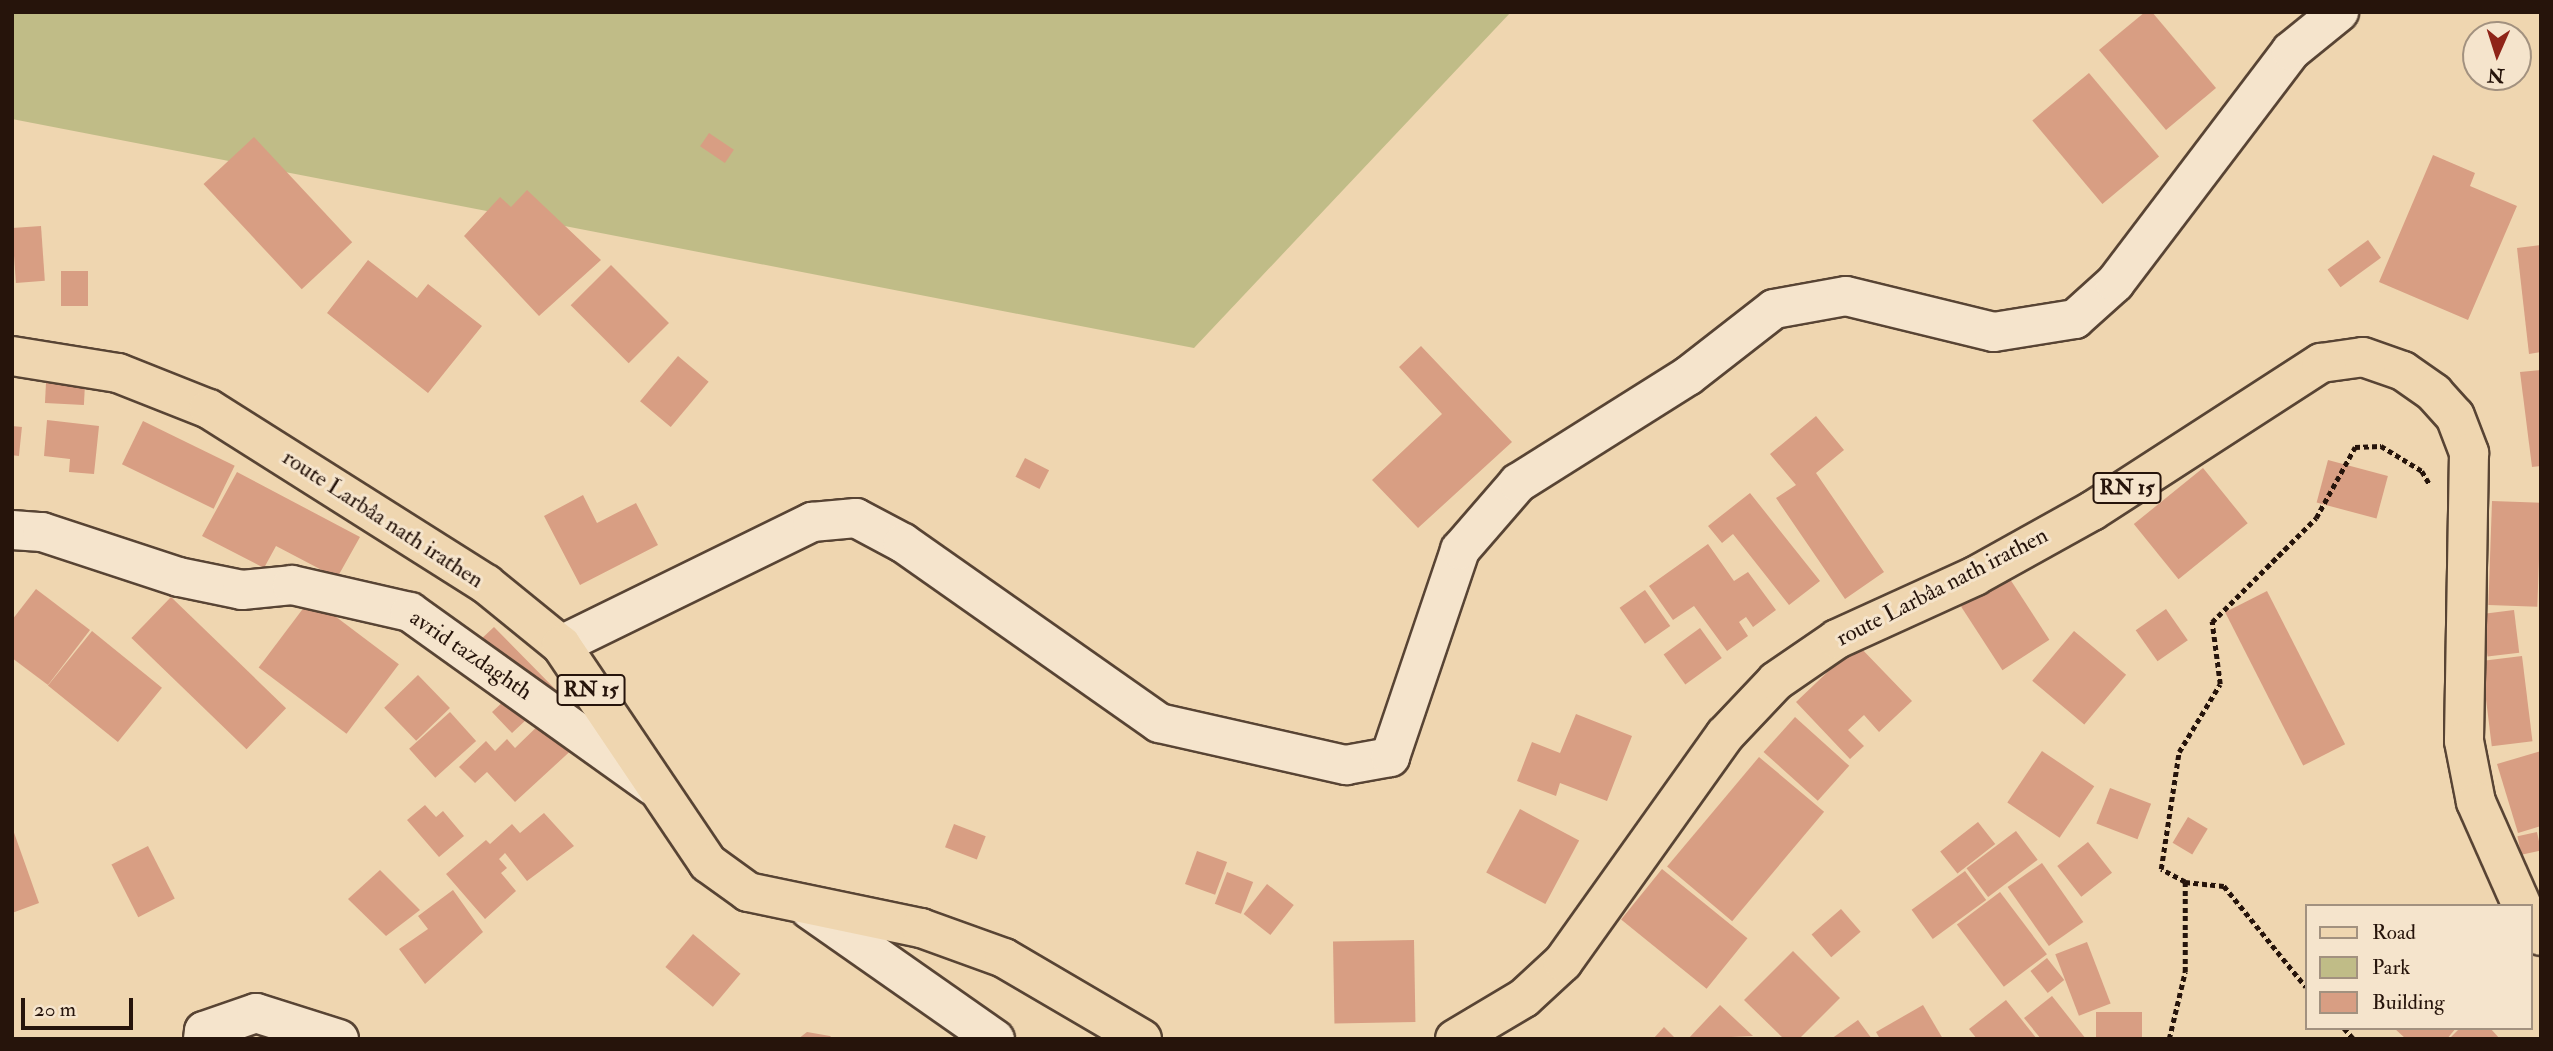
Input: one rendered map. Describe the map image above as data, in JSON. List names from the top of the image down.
{
  "streets": {
    "main road": ["RN 15", "route Larbâa nath irathen"],
    "street": ["avrid tazdaghth"]
  },
  "crossings": [
    ["route Larbâa nath irathen", "avrid tazdaghth"]
  ],
  "legend": ["Road", "Park", "Building"],
  "scale_bar": "20 m",
  "north": "bottom"
}
